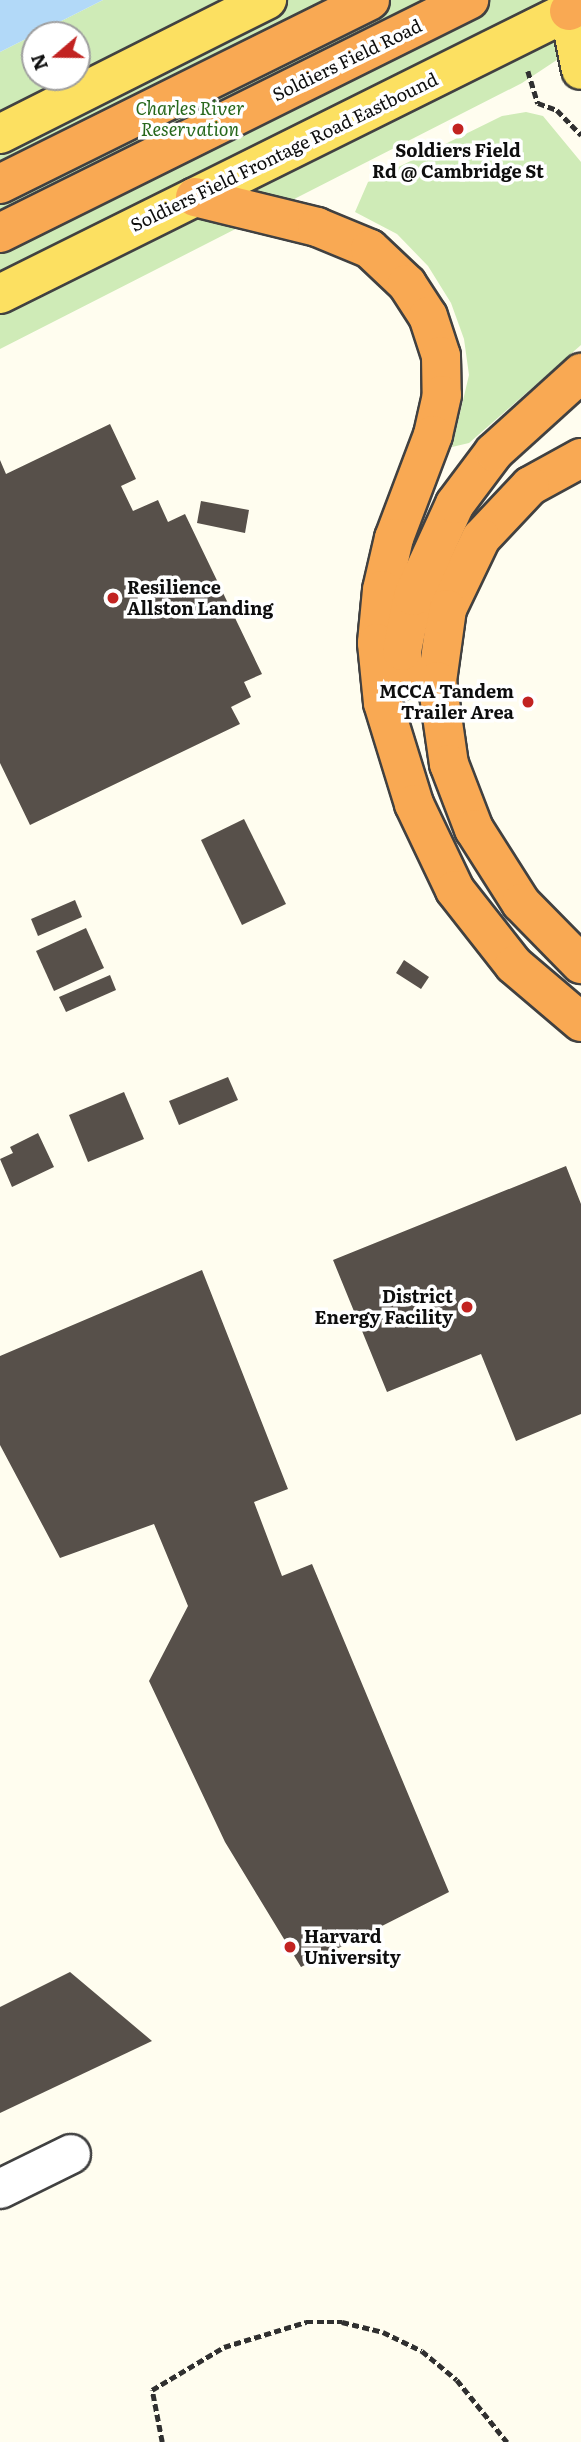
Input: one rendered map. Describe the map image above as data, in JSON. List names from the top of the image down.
{
  "streets": {
    "highway": ["Soldiers Field Road"],
    "main road": ["Soldiers Field Frontage Road Eastbound"]
  },
  "parks": ["Charles River Reservation"],
  "places": [
    "Soldiers Field Rd @ Cambridge St",
    "Resilience Allston Landing",
    "MCCA Tandem Trailer Area",
    "District Energy Facility",
    "Harvard University"
  ],
  "north": "left"
}
